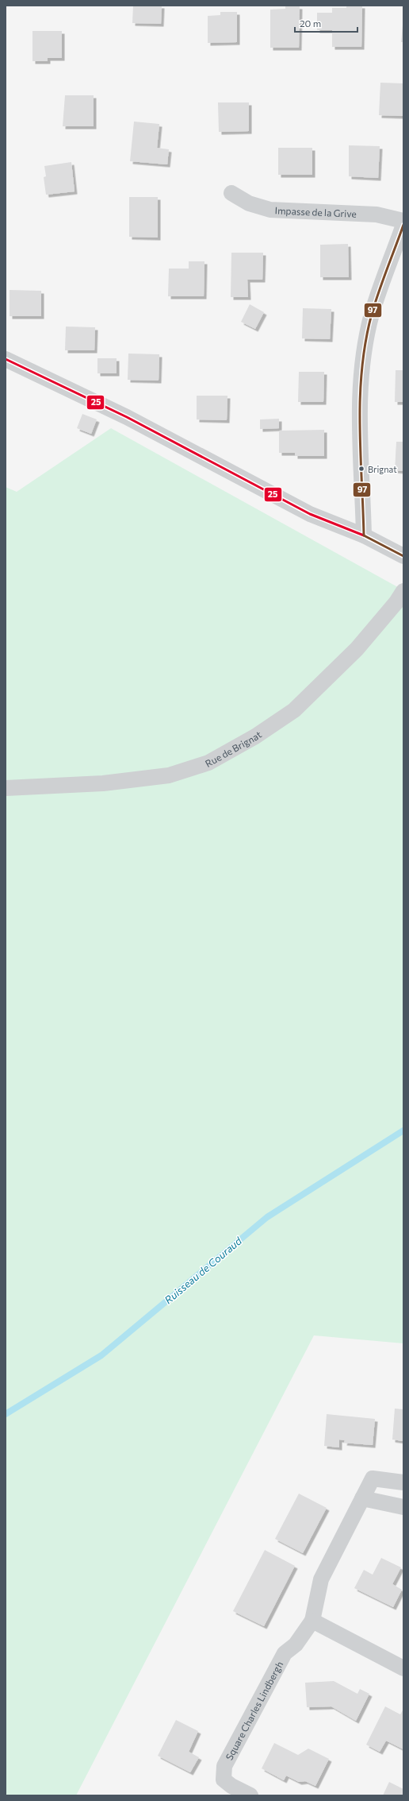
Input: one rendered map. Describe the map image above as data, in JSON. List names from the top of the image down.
{
  "streets": {
    "street": ["Impasse de la Grive", "Rue de Brignat", "Square Charles Lindbergh"]
  },
  "water": ["Ruisseau de Couraud"],
  "places": ["Brignat"],
  "lines": ["transit line 97", "transit line 25"],
  "scale_bar": "20 m"
}
